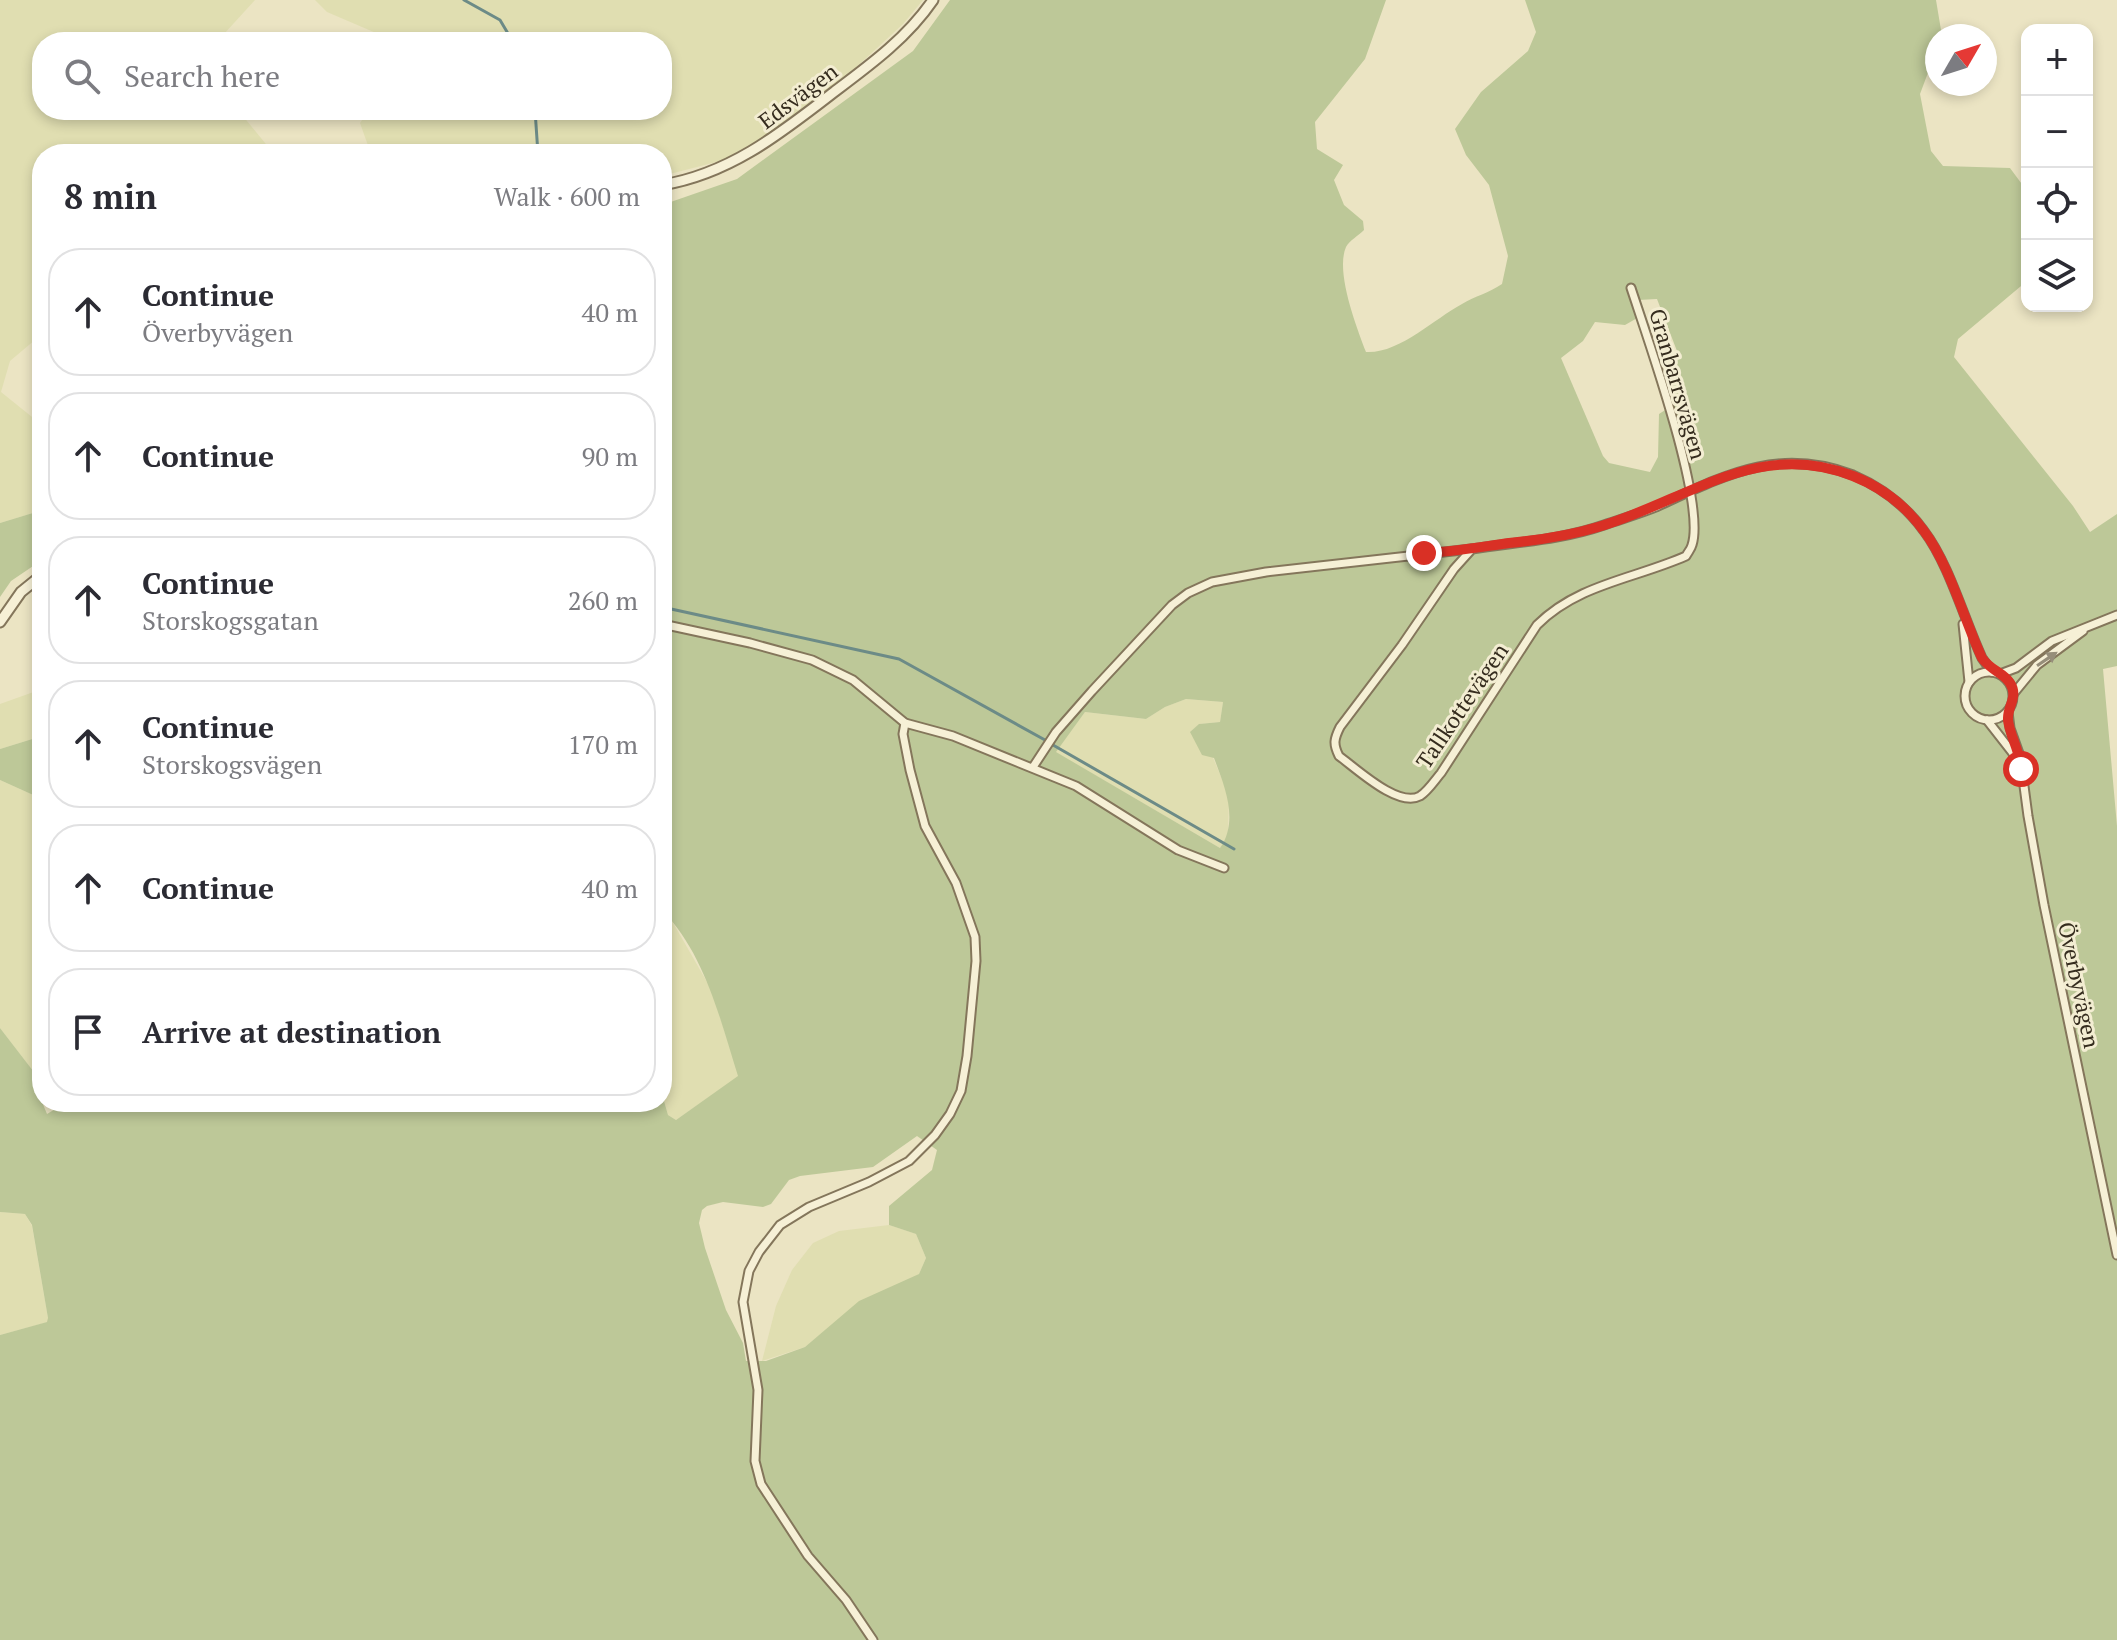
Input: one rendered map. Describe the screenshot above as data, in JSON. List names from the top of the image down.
{
  "streets": {
    "street": [
      "Edsvägen",
      "Granbarrsvägen",
      "Tallkottevägen",
      "Överbyvägen"
    ]
  },
  "crossings": [
    ["Granbarrsvägen", "Tallkottevägen"]
  ],
  "north": "top right",
  "page": {
    "map_buttons": ["+", "−"],
    "search": "Search here",
    "heading": ["8 min", "Walk · 600 m"],
    "list": [
      ["Continue", "Överbyvägen", "40 m"],
      ["Continue", "90 m"],
      ["Continue", "Storskogsgatan", "260 m"],
      ["Continue", "Storskogsvägen", "170 m"],
      ["Continue", "40 m"],
      "Arrive at destination"
    ]
  }
}
